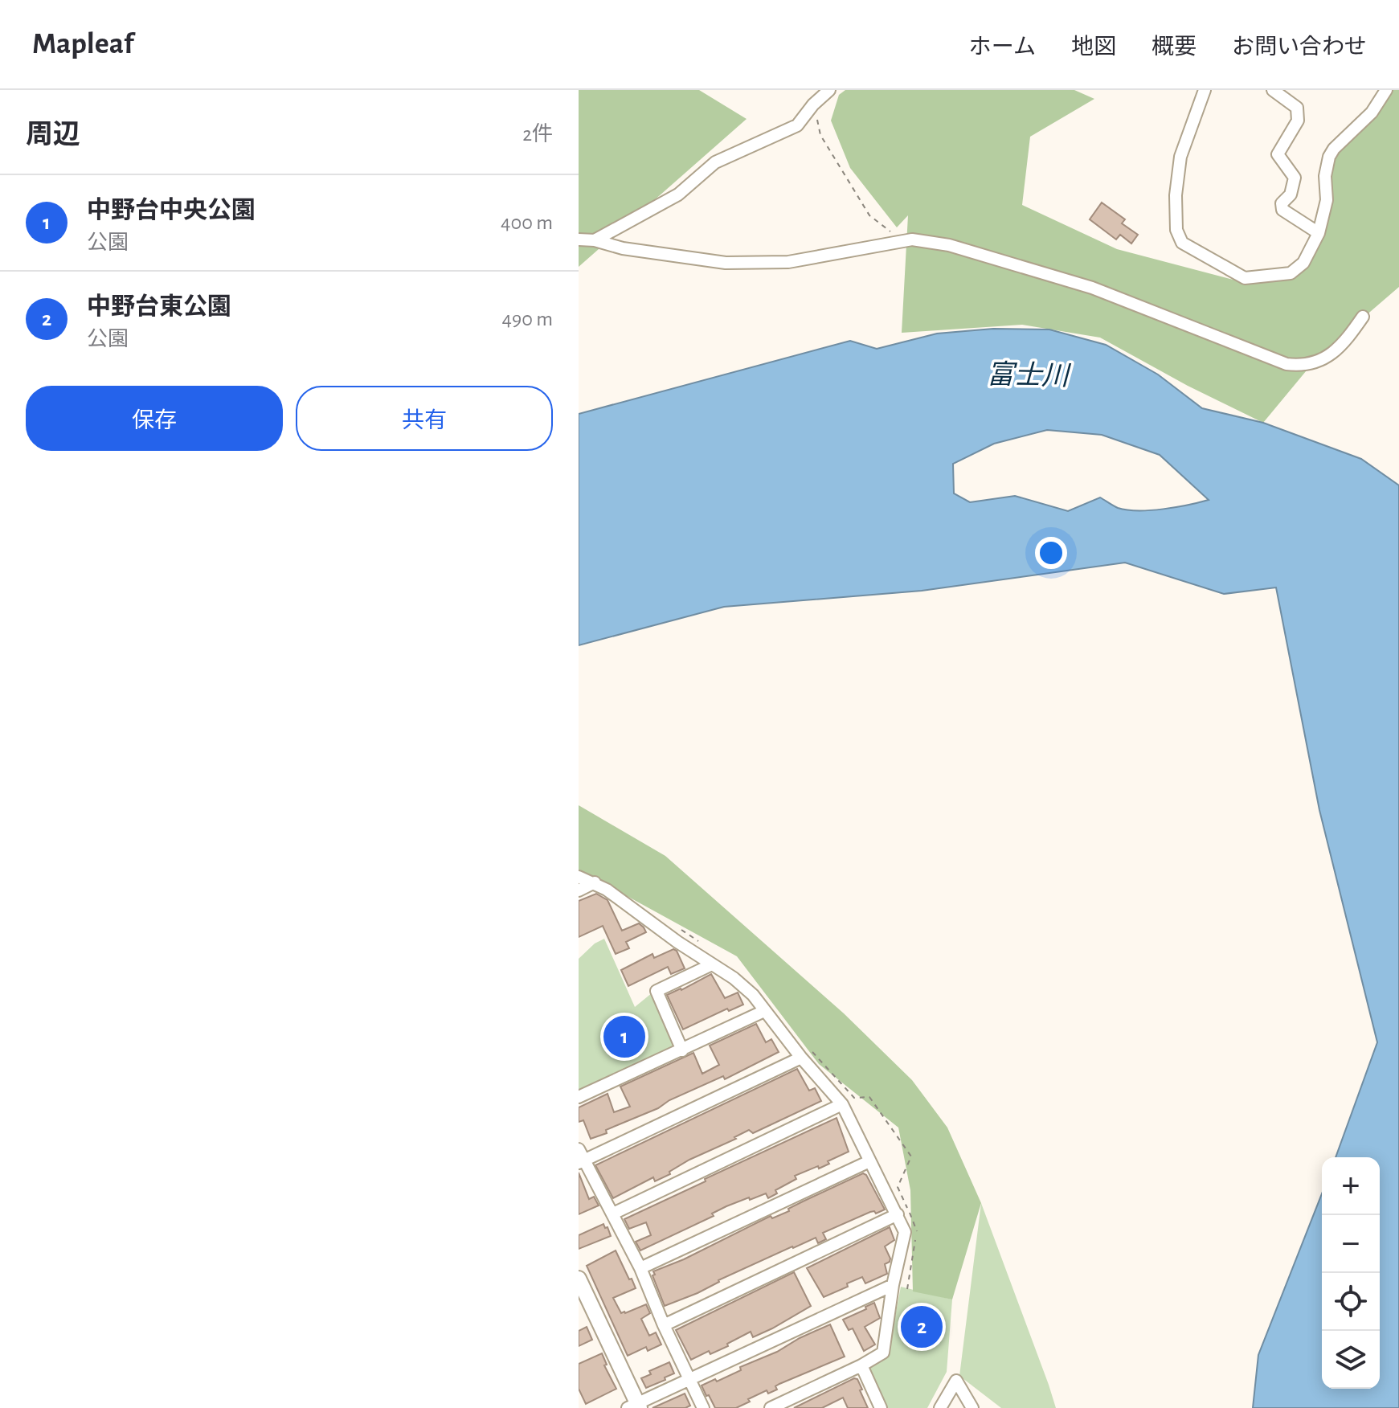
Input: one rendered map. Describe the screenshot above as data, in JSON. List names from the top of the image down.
{
  "water": ["富士川"],
  "page": {
    "header": "Mapleaf",
    "nav": [
      "ホーム",
      "地図",
      "概要",
      "お問い合わせ"
    ],
    "heading": ["周辺", "2件"],
    "list": [
      {
        "mark": "1",
        "name": "中野台中央公園",
        "note": "公園",
        "value": "400 m"
      },
      {
        "mark": "2",
        "name": "中野台東公園",
        "note": "公園",
        "value": "490 m"
      }
    ],
    "buttons": ["保存", "共有"],
    "pins": ["1", "2"],
    "map_buttons": ["+", "−"]
  }
}
